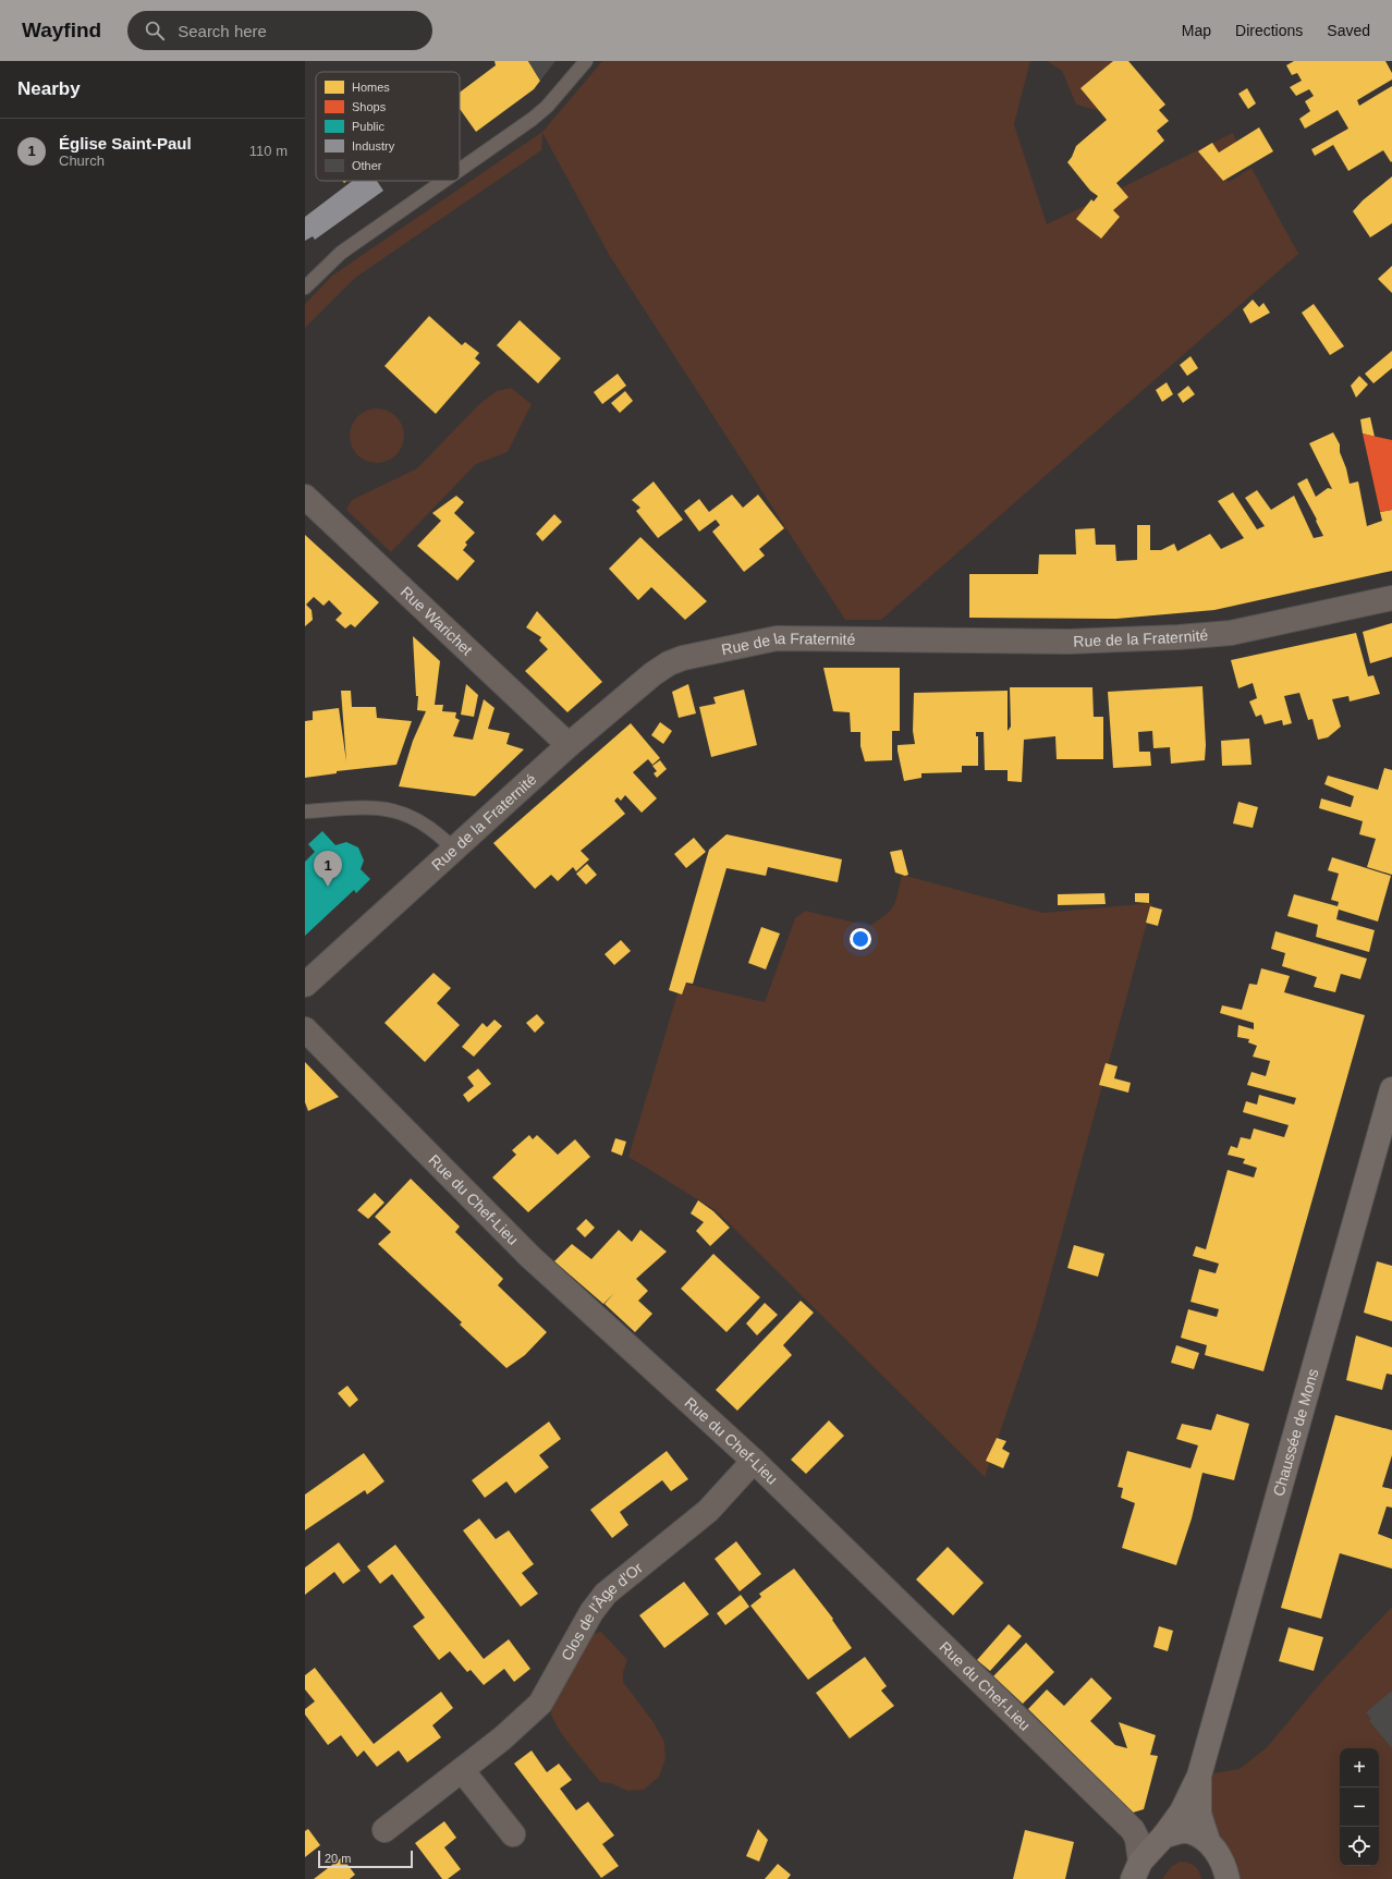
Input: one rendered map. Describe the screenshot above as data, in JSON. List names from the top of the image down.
{
  "streets": {
    "main road": ["Chaussée de Mons"],
    "street": [
      "Rue Warichet",
      "Rue de la Fraternité",
      "Rue du Chef-Lieu",
      "Clos de l'Âge d'Or"
    ]
  },
  "crossings": [
    ["Rue Warichet", "Rue de la Fraternité"],
    ["Rue du Chef-Lieu", "Clos de l'Âge d'Or"]
  ],
  "legend": [
    "Homes",
    "Shops",
    "Public",
    "Industry",
    "Other"
  ],
  "scale_bar": "20 m",
  "page": {
    "header": "Wayfind",
    "search": "Search here",
    "nav": ["Map", "Directions", "Saved"],
    "heading": "Nearby",
    "list": [
      {
        "mark": "1",
        "name": "Église Saint-Paul",
        "note": "Church",
        "value": "110 m"
      }
    ],
    "pins": "1",
    "map_buttons": ["+", "−"],
    "scale": "20 m"
  }
}
